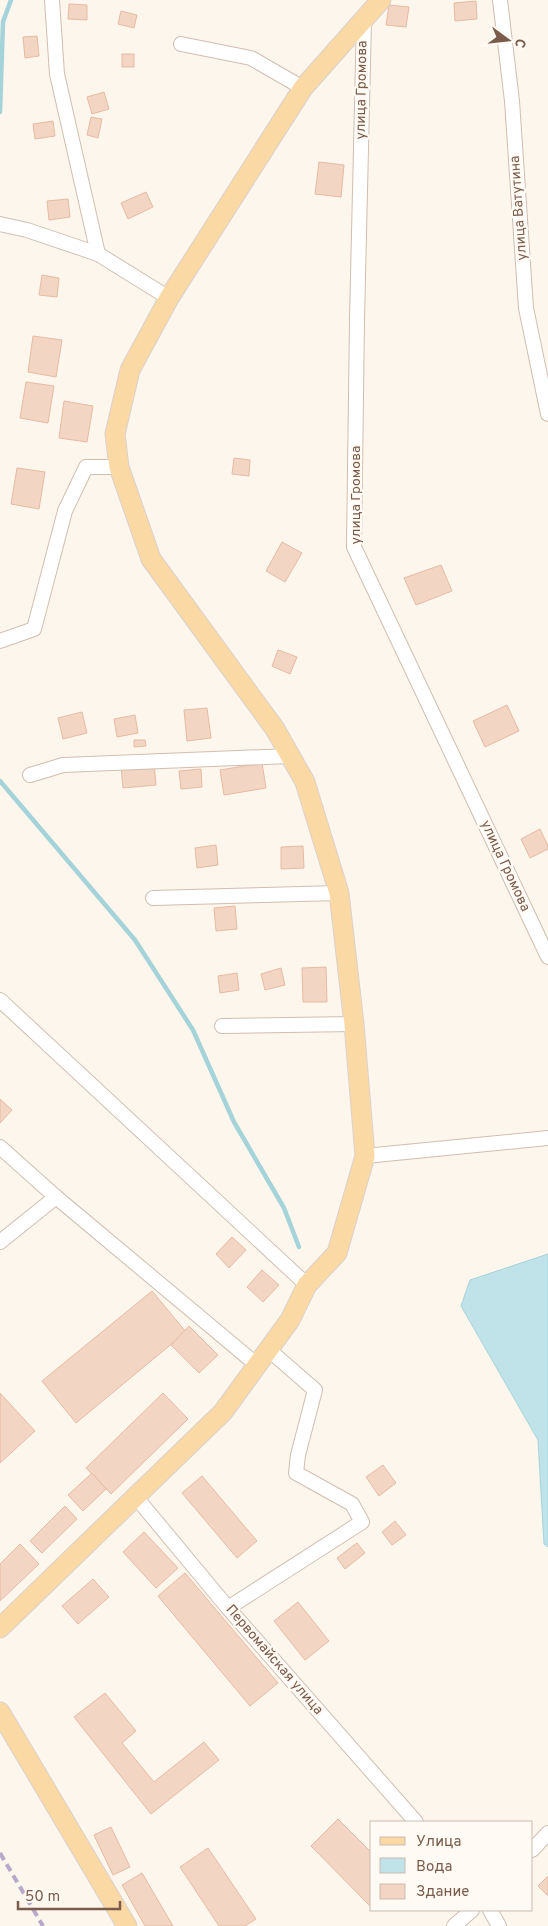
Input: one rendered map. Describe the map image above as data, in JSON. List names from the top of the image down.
{
  "streets": {
    "street": ["улица Громова", "улица Ватутина", "Первомайская улица"]
  },
  "legend": ["Улица", "Вода", "Здание"],
  "scale_bar": "50 m",
  "north": "right"
}
